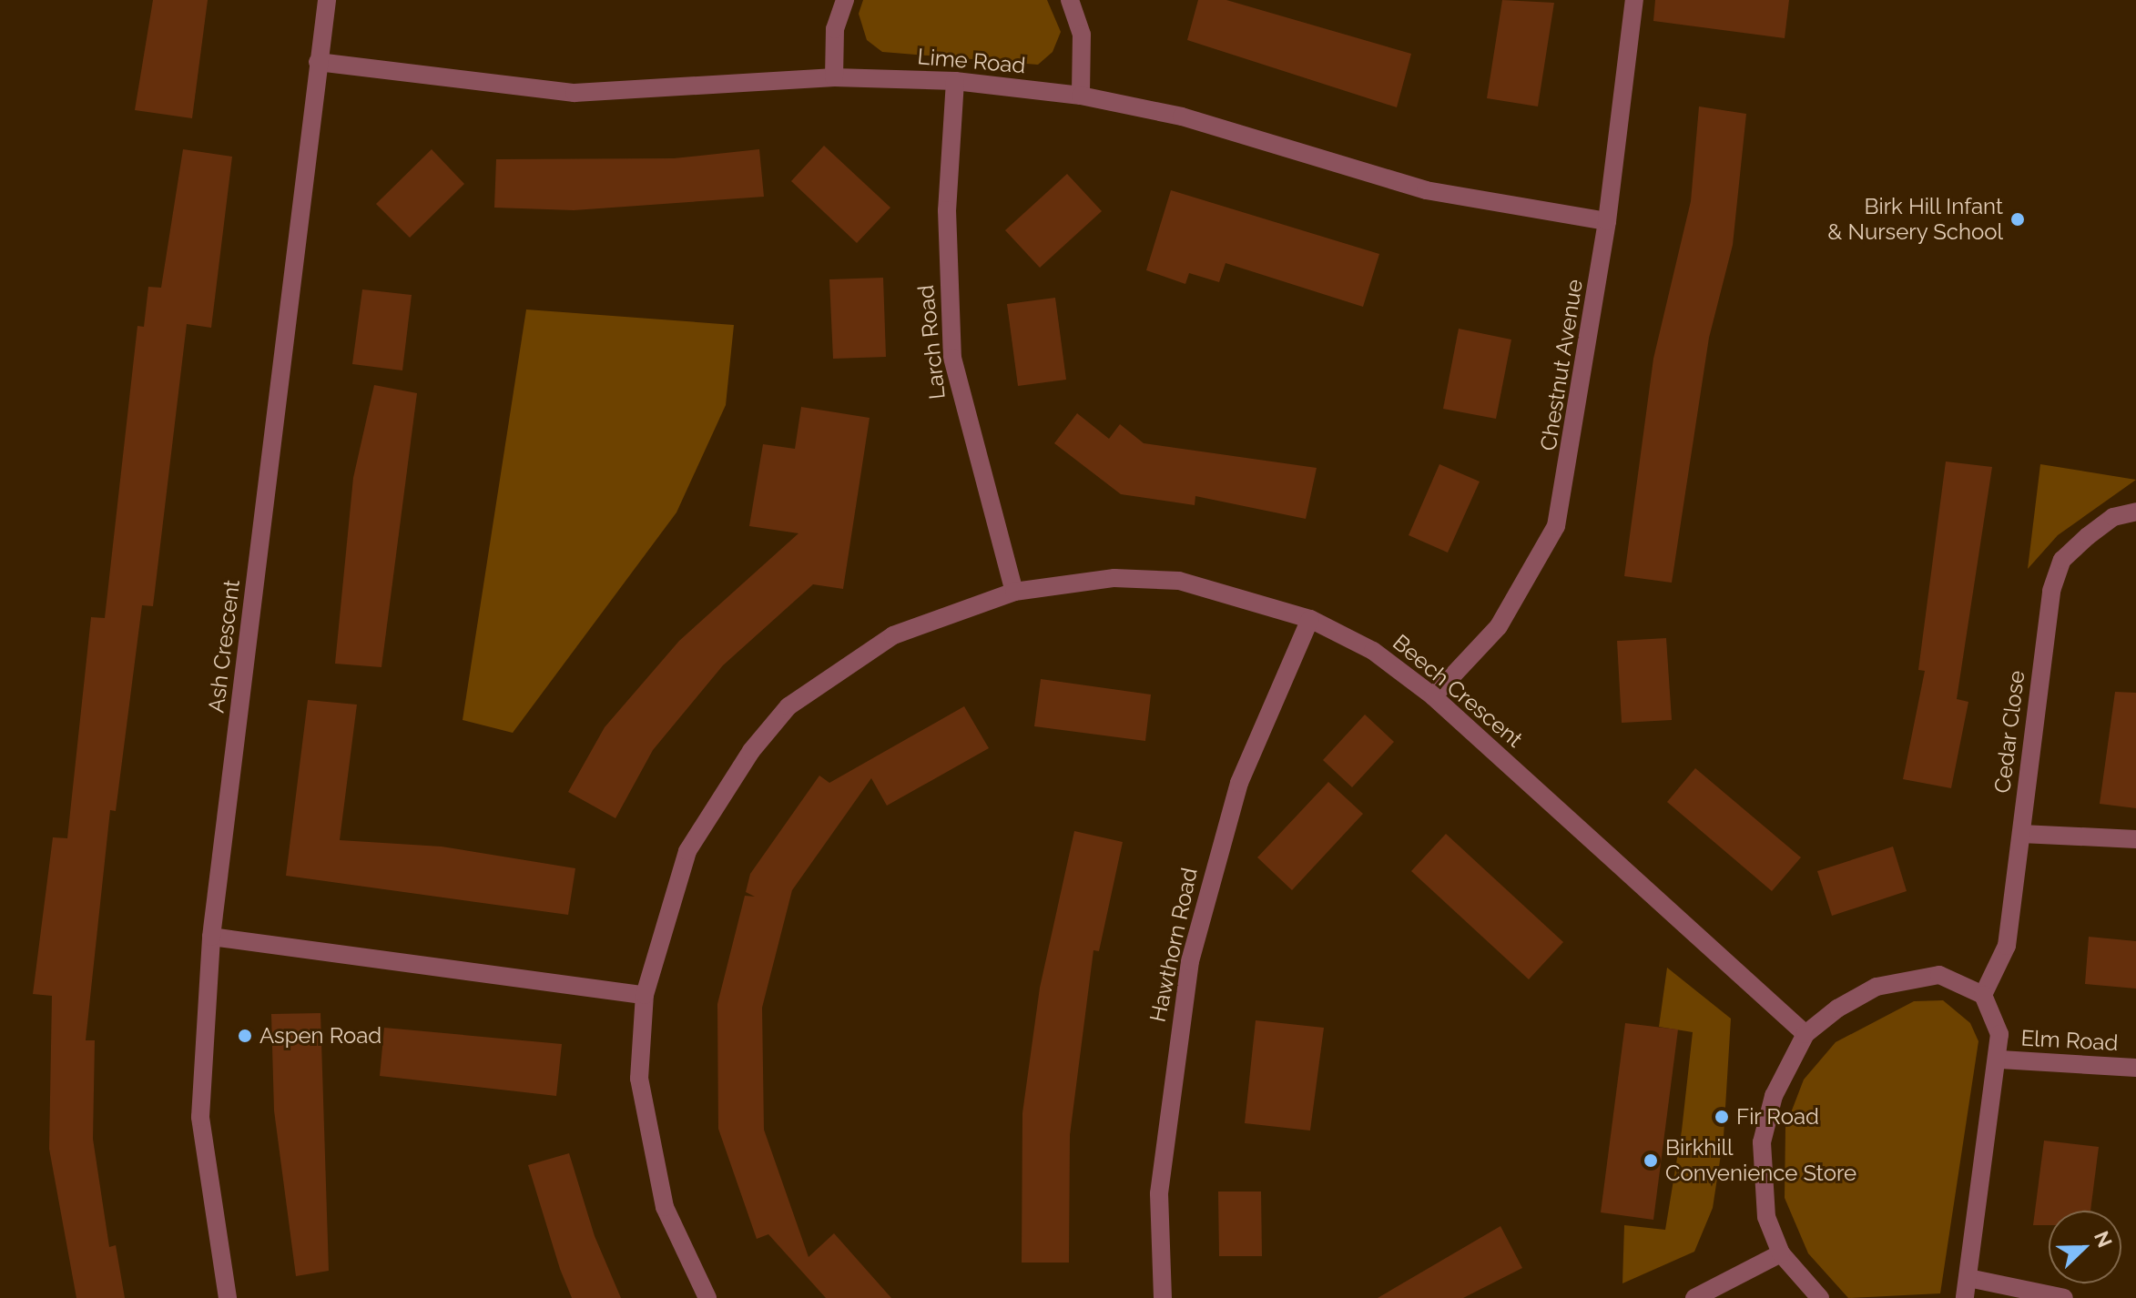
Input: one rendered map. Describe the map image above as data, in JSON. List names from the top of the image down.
{
  "streets": {
    "street": [
      "Lime Road",
      "Larch Road",
      "Chestnut Avenue",
      "Ash Crescent",
      "Beech Crescent",
      "Cedar Close",
      "Hawthorn Road",
      "Elm Road"
    ]
  },
  "crossings": [
    ["Lime Road", "Larch Road"],
    ["Lime Road", "Chestnut Avenue"],
    ["Lime Road", "Ash Crescent"],
    ["Larch Road", "Beech Crescent"],
    ["Chestnut Avenue", "Beech Crescent"],
    ["Beech Crescent", "Hawthorn Road"]
  ],
  "places": [
    "Birk Hill Infant & Nursery School",
    "Aspen Road",
    "Fir Road",
    "Birkhill Convenience Store"
  ],
  "north": "top right"
}
